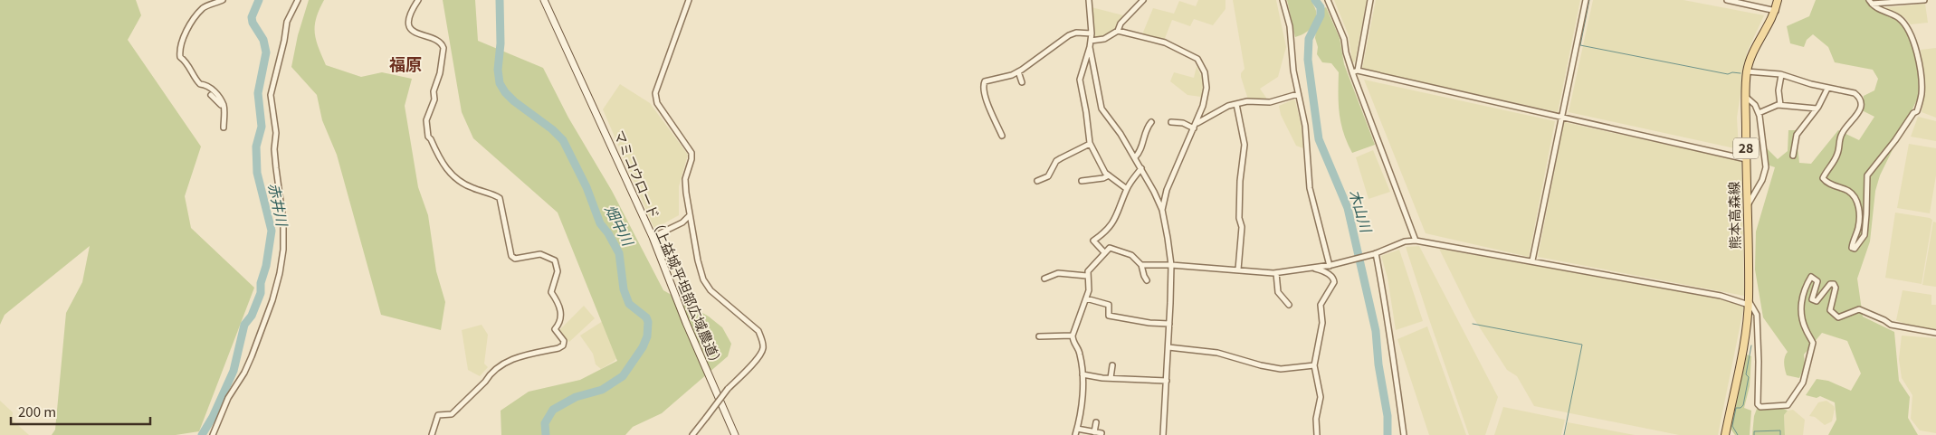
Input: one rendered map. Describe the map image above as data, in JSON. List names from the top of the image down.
{
  "streets": {
    "main road": ["28", "熊本高森線"],
    "street": ["マミコウロード（上益城平坦部広域農道）"]
  },
  "districts": ["福原"],
  "water": ["赤井川", "木山川", "畑中川"],
  "scale_bar": "200 m"
}
